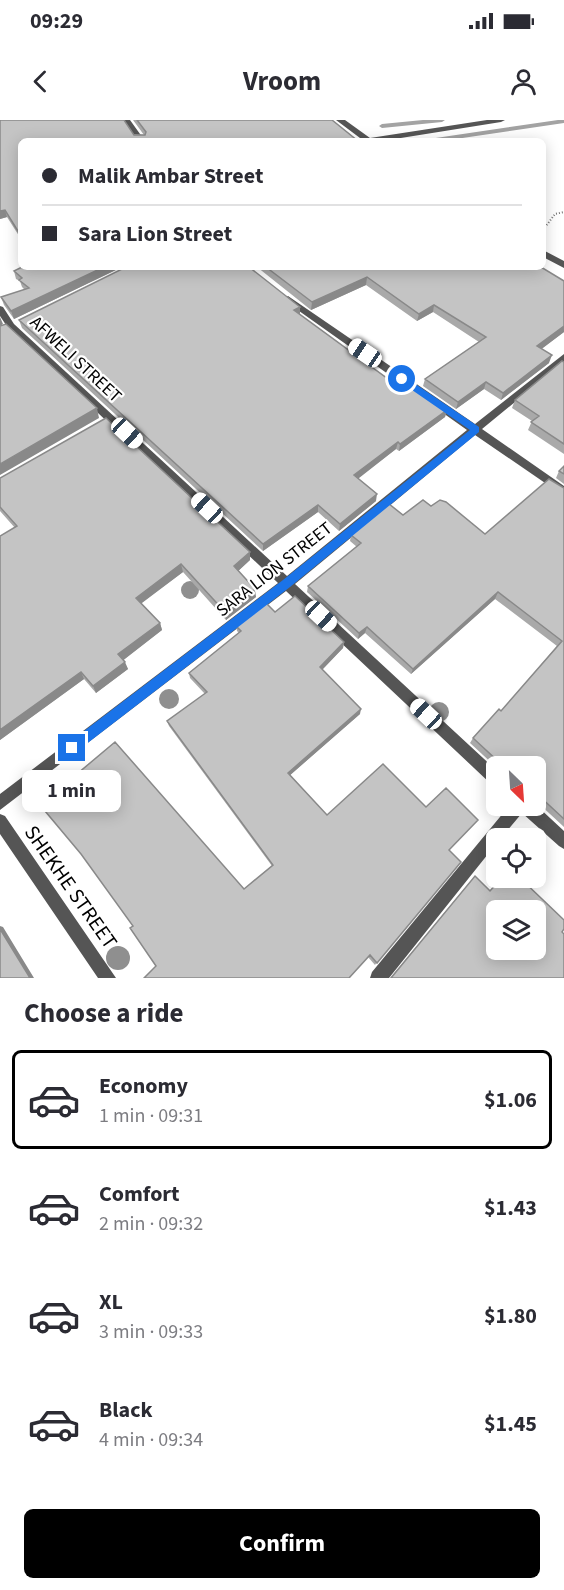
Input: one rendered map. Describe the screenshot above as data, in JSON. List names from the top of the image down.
{
  "streets": {
    "street": ["AFWELI STREET", "SARA LION STREET", "SHEKHE STREET"]
  },
  "crossings": [
    ["AFWELI STREET", "SARA LION STREET"]
  ],
  "north": "bottom right",
  "page": {
    "status": "09:29",
    "header": "Vroom",
    "banner": ["Malik Ambar Street", "Sara Lion Street"],
    "bubble": "1 min",
    "heading": "Choose a ride",
    "list": [
      {
        "name": "Economy",
        "note": "1 min · 09:31",
        "value": "$1.06"
      },
      {
        "name": "Comfort",
        "note": "2 min · 09:32",
        "value": "$1.43"
      },
      {
        "name": "XL",
        "note": "3 min · 09:33",
        "value": "$1.80"
      },
      {
        "name": "Black",
        "note": "4 min · 09:34",
        "value": "$1.45"
      }
    ],
    "buttons": "Confirm"
  }
}
